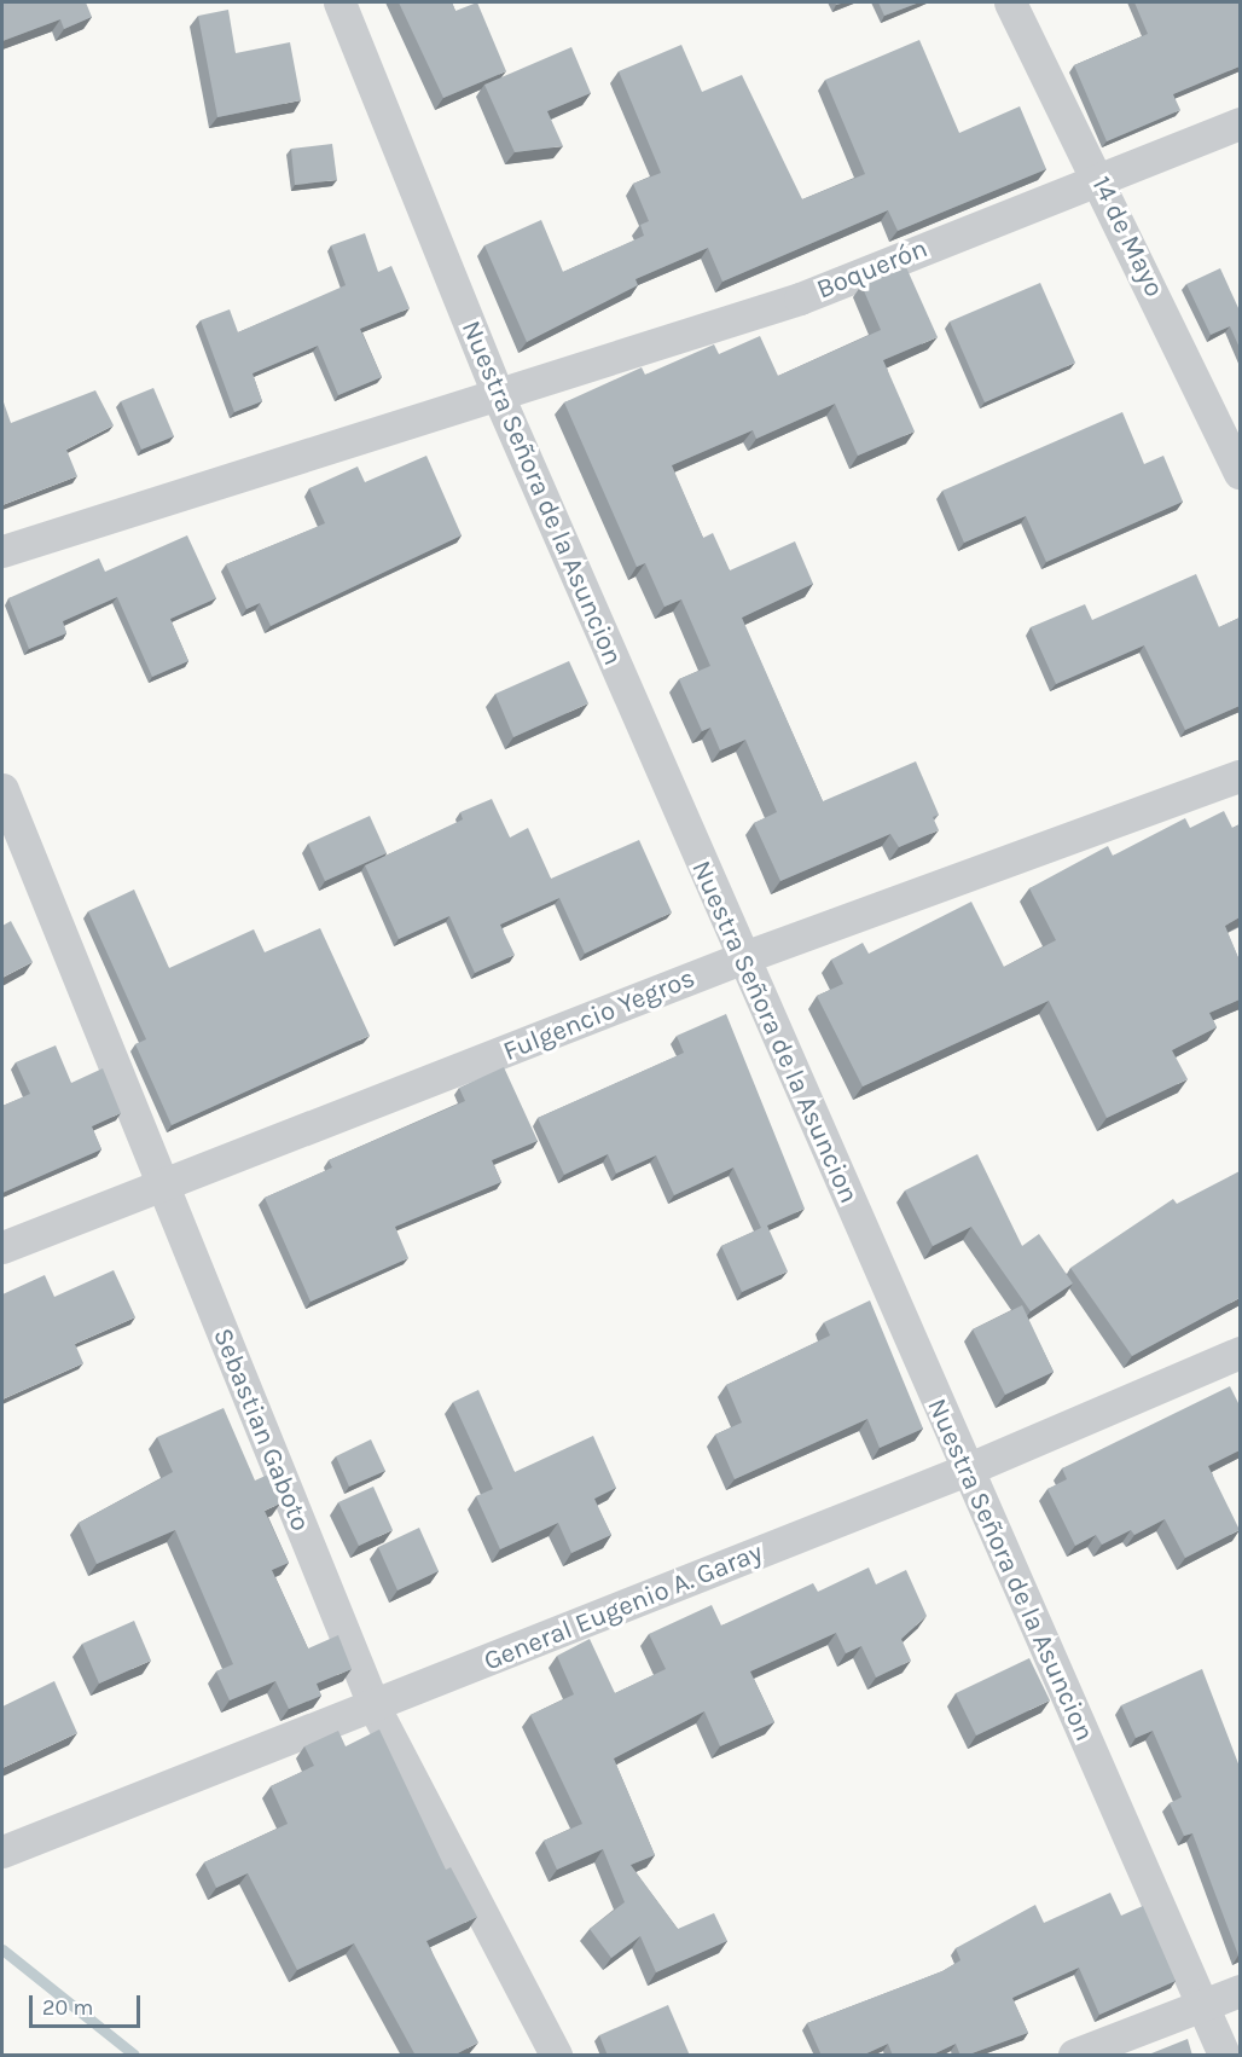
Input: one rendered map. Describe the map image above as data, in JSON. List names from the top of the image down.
{
  "streets": {
    "street": [
      "14 de Mayo",
      "Boquerón",
      "Nuestra Señora de la Asuncion",
      "Fulgencio Yegros",
      "Sebastian Gaboto",
      "General Eugenio A. Garay"
    ]
  },
  "crossings": [
    ["14 de Mayo", "Boquerón"],
    ["Boquerón", "Nuestra Señora de la Asuncion"],
    ["Nuestra Señora de la Asuncion", "Fulgencio Yegros"],
    ["Nuestra Señora de la Asuncion", "General Eugenio A. Garay"],
    ["Fulgencio Yegros", "Sebastian Gaboto"],
    ["Sebastian Gaboto", "General Eugenio A. Garay"]
  ],
  "scale_bar": "20 m"
}
